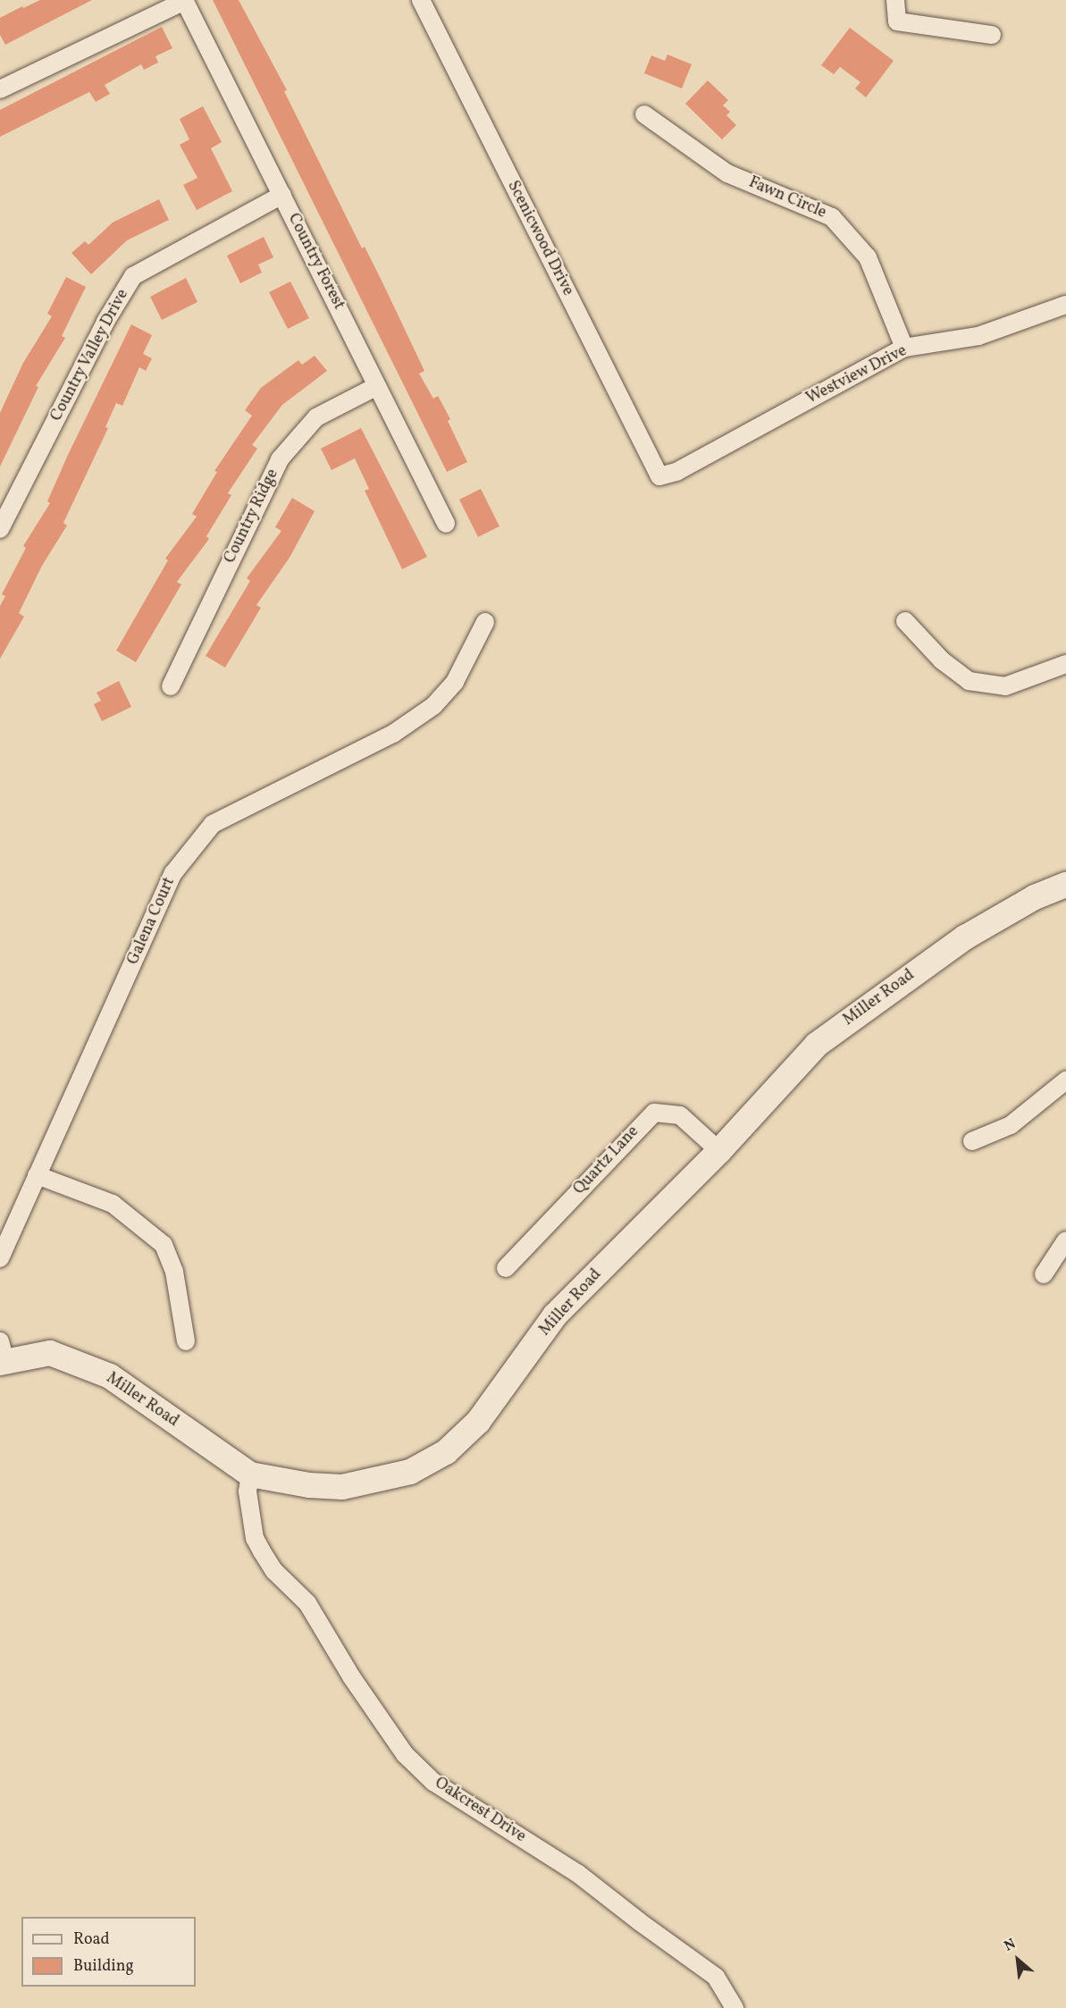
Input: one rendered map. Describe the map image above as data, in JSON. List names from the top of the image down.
{
  "streets": {
    "street": [
      "Fawn Circle",
      "Scenicwood Drive",
      "Country Forest",
      "Country Valley Drive",
      "Westview Drive",
      "Country Ridge",
      "Galena Court",
      "Miller Road",
      "Quartz Lane",
      "Oakcrest Drive"
    ]
  },
  "crossings": [
    ["Fawn Circle", "Westview Drive"],
    ["Scenicwood Drive", "Westview Drive"],
    ["Country Forest", "Country Valley Drive"],
    ["Country Forest", "Country Ridge"],
    ["Miller Road", "Quartz Lane"],
    ["Miller Road", "Oakcrest Drive"]
  ],
  "legend": ["Road", "Building"],
  "north": "top left"
}
